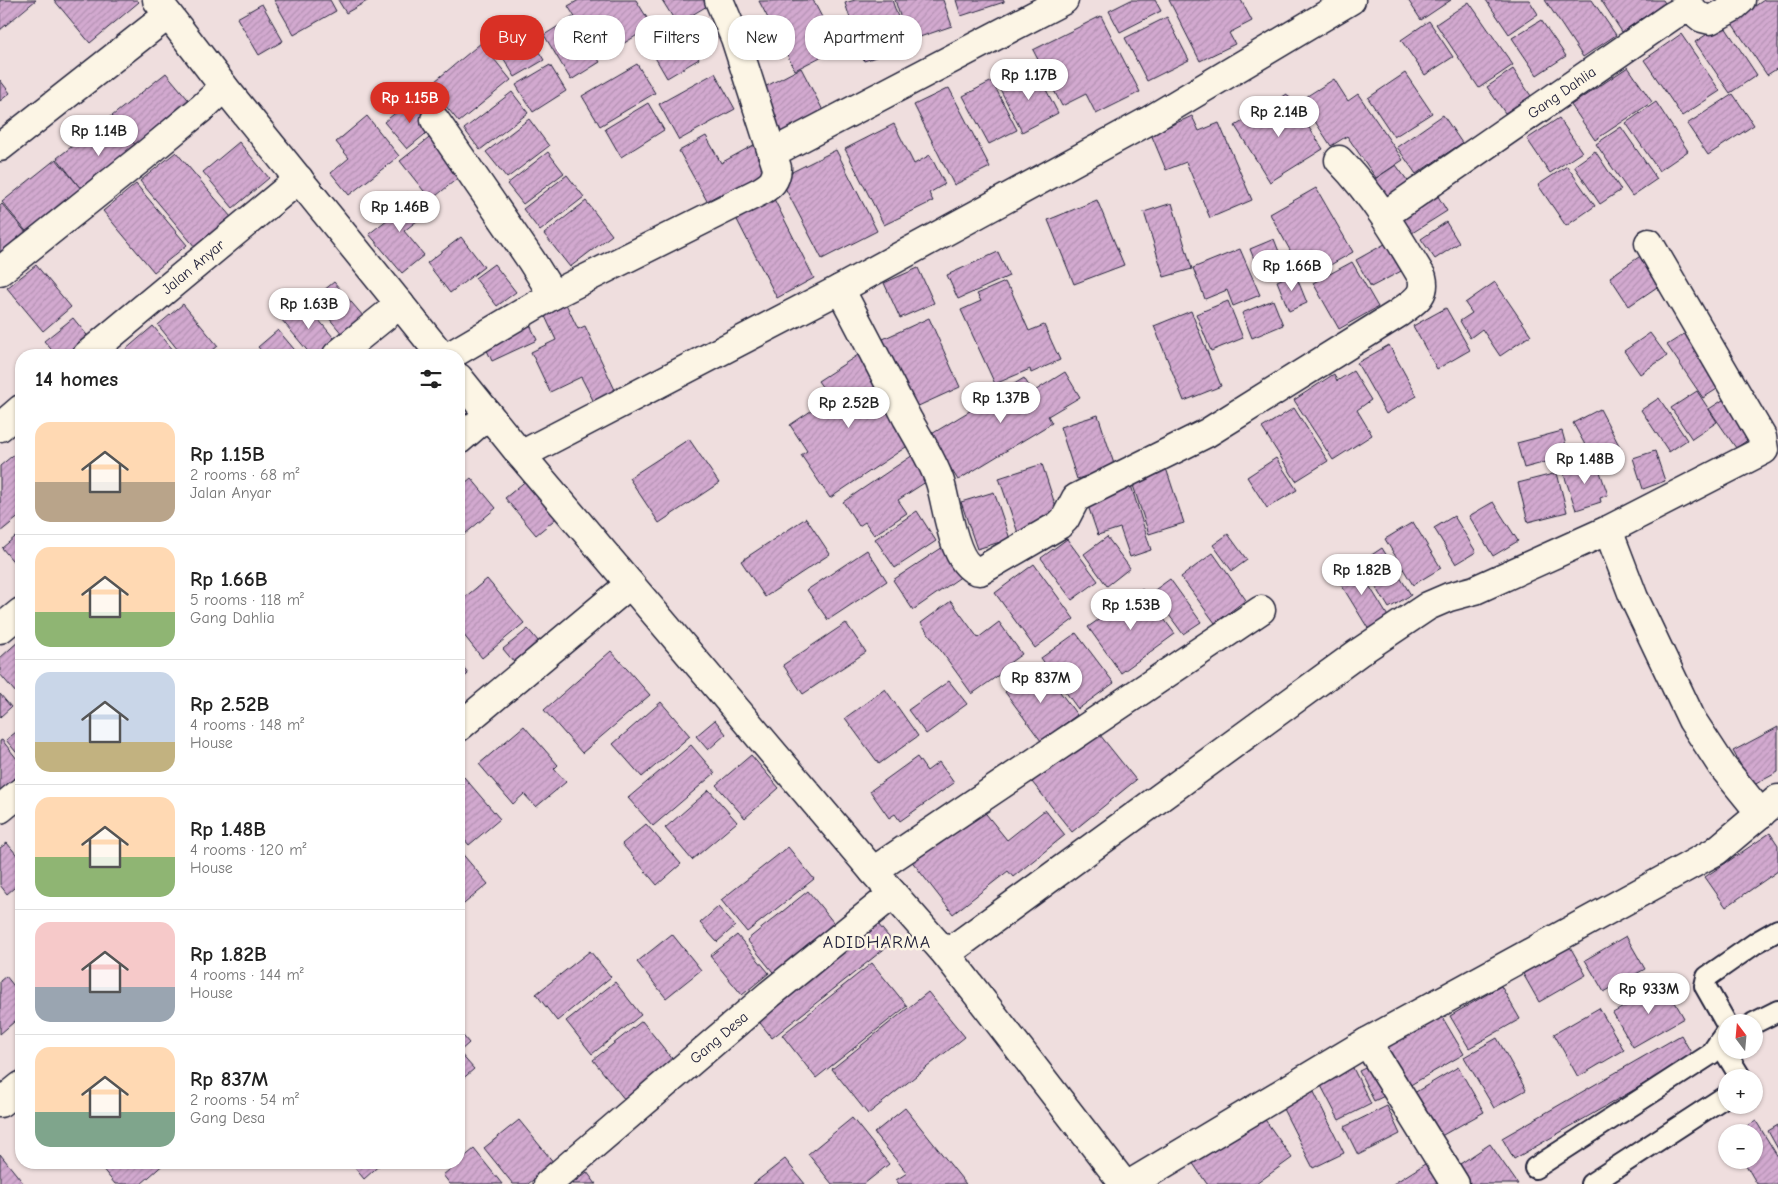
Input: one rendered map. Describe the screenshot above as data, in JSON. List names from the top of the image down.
{
  "streets": {
    "street": ["Gang Dahlia", "Jalan Anyar", "Gang Desa"]
  },
  "districts": ["ADIDHARMA"],
  "north": "top",
  "page": {
    "chip": [
      "Buy",
      "Rent",
      "Filters",
      "New",
      "Apartment"
    ],
    "price": [
      "Rp 1.17B",
      "Rp 1.15B",
      "Rp 2.14B",
      "Rp 1.14B",
      "Rp 1.46B",
      "Rp 1.66B",
      "Rp 1.63B",
      "Rp 1.37B",
      "Rp 2.52B",
      "Rp 1.48B",
      "Rp 1.82B",
      "Rp 1.53B",
      "Rp 837M",
      "Rp 933M"
    ],
    "heading": "14 homes",
    "list": [
      {
        "name": "Rp 1.15B",
        "note": "2 rooms · 68 m² · Jalan Anyar"
      },
      {
        "name": "Rp 1.66B",
        "note": "5 rooms · 118 m² · Gang Dahlia"
      },
      {
        "name": "Rp 2.52B",
        "note": "4 rooms · 148 m² · House"
      },
      {
        "name": "Rp 1.48B",
        "note": "4 rooms · 120 m² · House"
      },
      {
        "name": "Rp 1.82B",
        "note": "4 rooms · 144 m² · House"
      },
      {
        "name": "Rp 837M",
        "note": "2 rooms · 54 m² · Gang Desa"
      }
    ],
    "map_buttons": ["+", "−"]
  }
}
